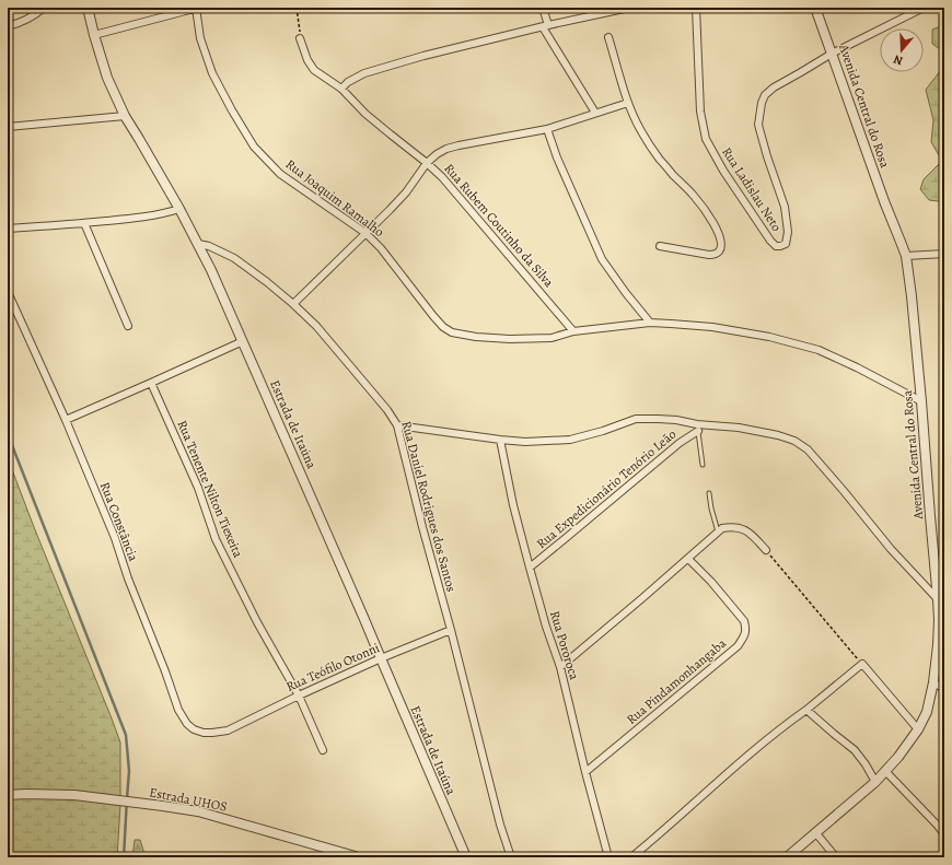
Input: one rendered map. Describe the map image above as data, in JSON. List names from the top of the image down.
{
  "streets": {
    "street": [
      "Avenida Central do Rosa",
      "Rua Ladislau Neto",
      "Rua Joaquim Ramalho",
      "Rua Rubem Coutinho da Silva",
      "Estrada de Itaúna",
      "Rua Tenente Nilton Tiexeita",
      "Rua Expedicionário Tenório Leão",
      "Rua Daniel Rodrigues dos Santos",
      "Rua Constância",
      "Rua Pororoca",
      "Rua Teófilo Otonni",
      "Rua Pindamonhangaba",
      "Estrada UHOS"
    ]
  },
  "crossings": [
    ["Avenida Central do Rosa", "Rua Ladislau Neto"],
    ["Avenida Central do Rosa", "Rua Joaquim Ramalho"],
    ["Rua Joaquim Ramalho", "Rua Rubem Coutinho da Silva"],
    ["Estrada de Itaúna", "Rua Daniel Rodrigues dos Santos"],
    ["Estrada de Itaúna", "Rua Teófilo Otonni"],
    ["Rua Tenente Nilton Tiexeita", "Rua Teófilo Otonni"],
    ["Rua Expedicionário Tenório Leão", "Rua Pororoca"],
    ["Rua Daniel Rodrigues dos Santos", "Rua Teófilo Otonni"],
    ["Rua Constância", "Rua Teófilo Otonni"],
    ["Rua Pororoca", "Rua Pindamonhangaba"]
  ],
  "north": "bottom"
}
